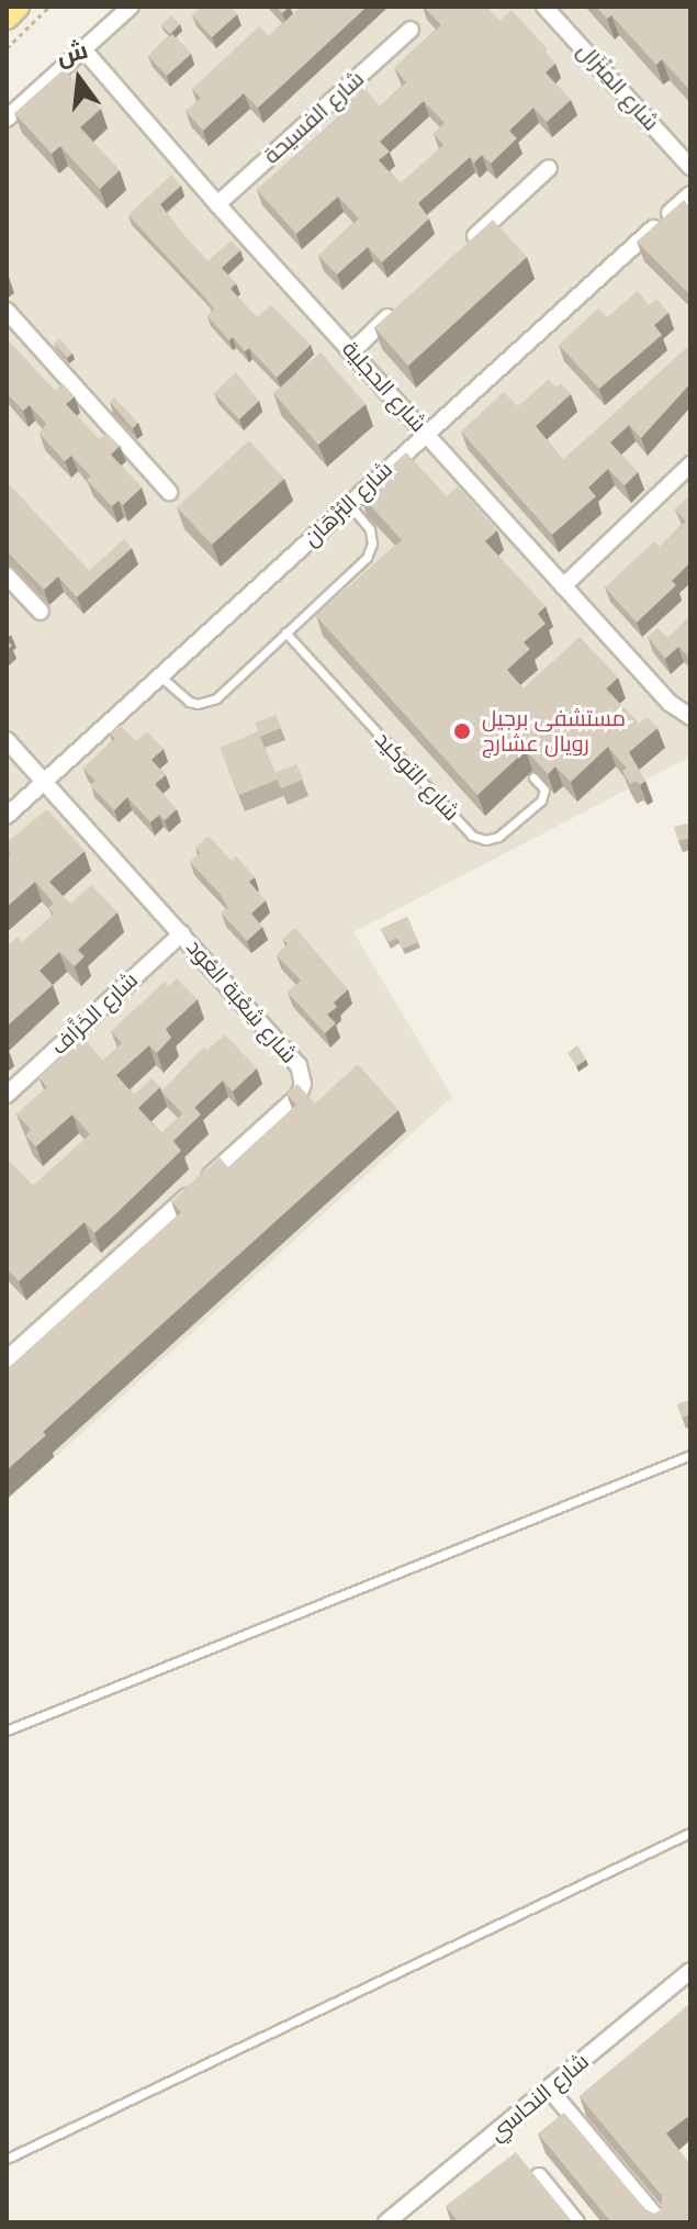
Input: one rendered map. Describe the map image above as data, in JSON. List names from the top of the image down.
{
  "streets": {
    "street": [
      "شارع المِنْزَال",
      "شارع الفسيحة",
      "شارع الحجلية",
      "شارع البُرْهَان",
      "شارع شِعْبَة العُود",
      "شارع الخَزَّاف",
      "شارع النحاسي"
    ],
    "lane": ["شارع التوكيد"]
  },
  "crossings": [
    ["شارع الفسيحة", "شارع الحجلية"],
    ["شارع الحجلية", "شارع البُرْهَان"],
    ["شارع البُرْهَان", "شارع شِعْبَة العُود"],
    ["شارع شِعْبَة العُود", "شارع الخَزَّاف"]
  ],
  "places": ["مستشفى برجيل رويال عشارج"],
  "north": "top"
}
